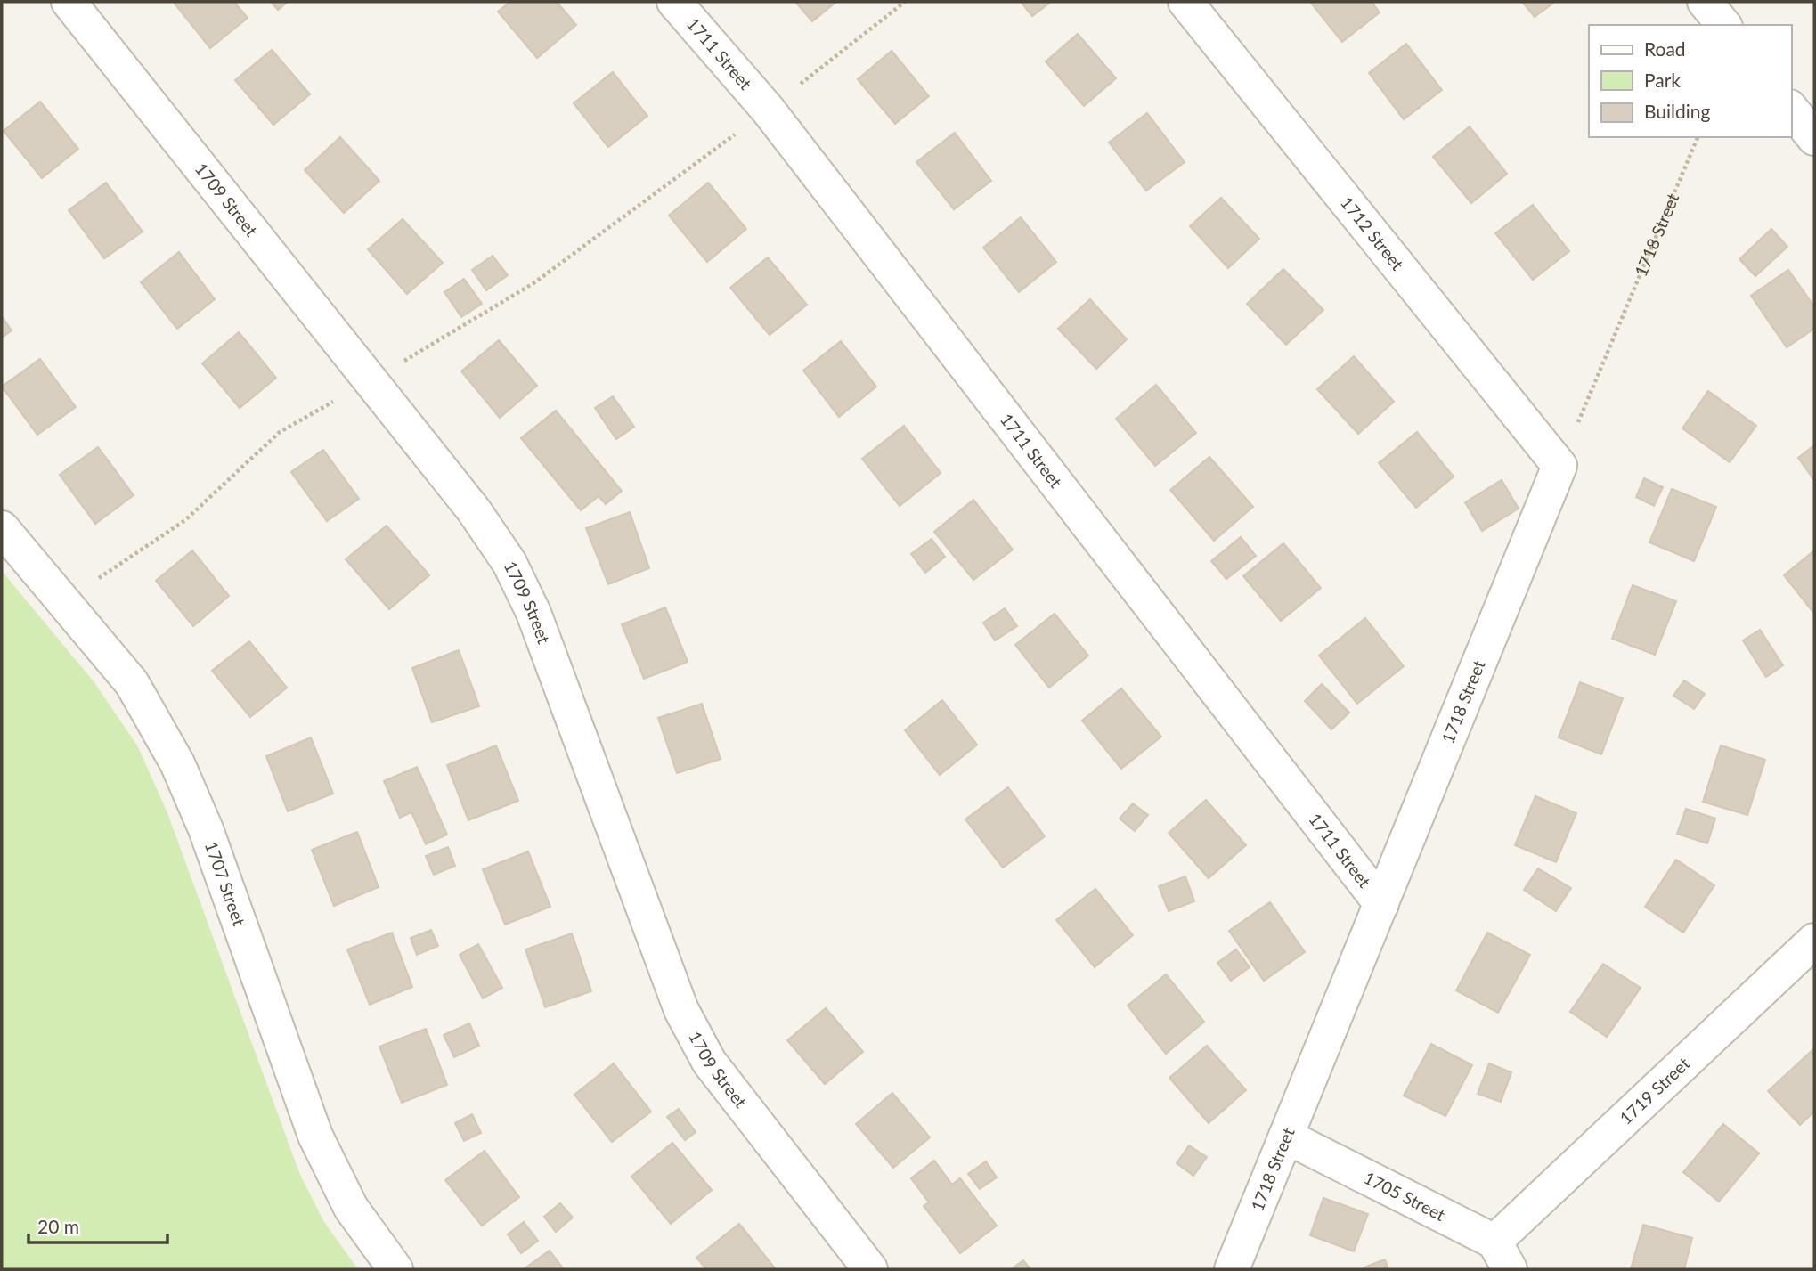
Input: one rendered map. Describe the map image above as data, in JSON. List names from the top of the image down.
{
  "streets": {
    "street": [
      "1711 Street",
      "1709 Street",
      "1712 Street",
      "1718 Street",
      "1707 Street",
      "1719 Street",
      "1705 Street"
    ]
  },
  "crossings": [
    ["1711 Street", "1718 Street"],
    ["1712 Street", "1718 Street"],
    ["1718 Street", "1705 Street"],
    ["1719 Street", "1705 Street"]
  ],
  "legend": ["Road", "Park", "Building"],
  "scale_bar": "20 m"
}
